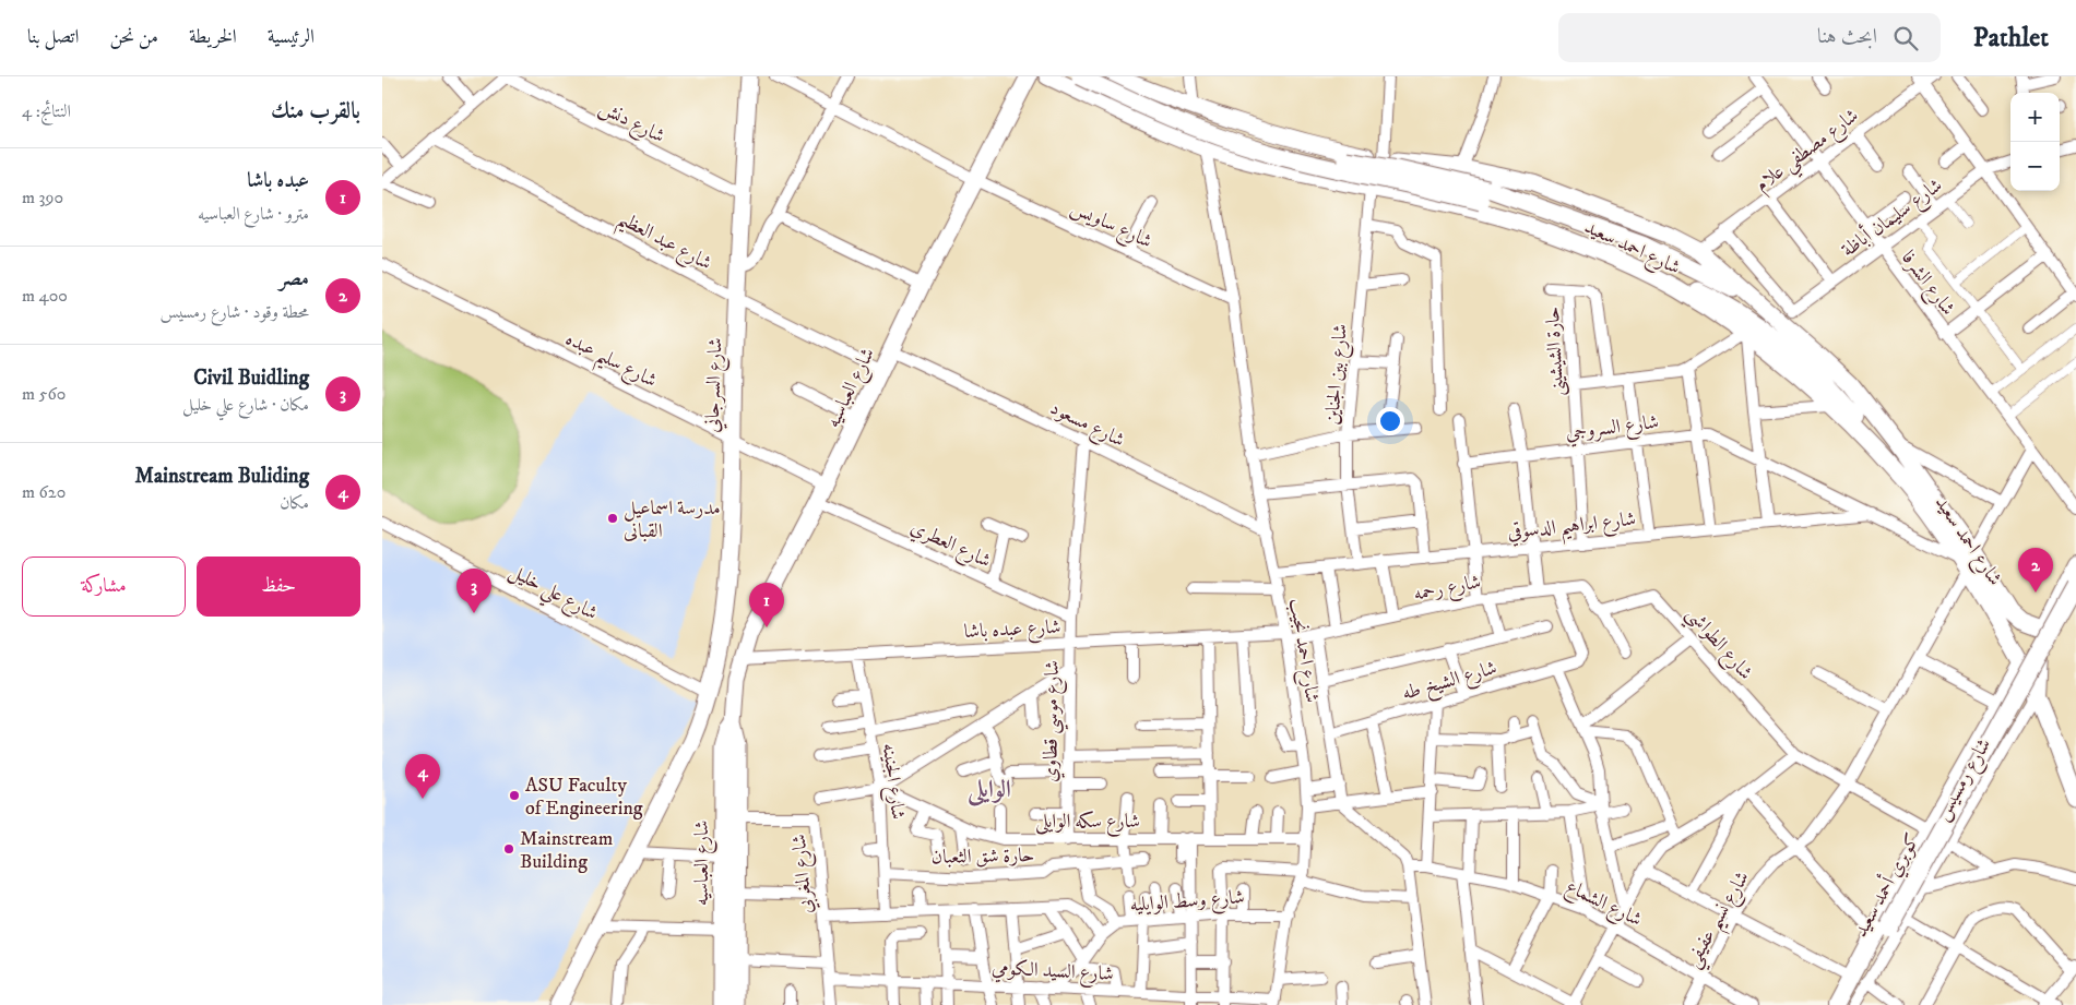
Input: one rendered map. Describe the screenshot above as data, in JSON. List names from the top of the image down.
{
  "streets": {
    "main road": [
      "شارع احمد سعيد",
      "شارع السرجاني",
      "شارع العباسيه",
      "شارع رمسيس",
      "كوبري أحمد سعيد"
    ],
    "street": [
      "شارع دنش",
      "شارع مصطفي علام",
      "شارع سليمان أباظة",
      "شارع ساويس",
      "شارع عبد العظيم",
      "شارع الشرفا",
      "حارة الشيشينى",
      "شارع سليم عبده",
      "شارع بين الجناين",
      "شارع مسعود",
      "شارع السروجي",
      "شارع ابراهيم الدسوقي",
      "شارع العطري",
      "شارع رحمه",
      "شارع علي خليل",
      "شارع عبده باشا",
      "شارع الطواشي",
      "شارع احمد نجيب",
      "شارع الشيخ طه",
      "شارع موسي قطاوي",
      "شارع الجنينه",
      "شارع سكه الوايلى",
      "حارة شق الثعبان",
      "شارع المغربي",
      "شارع وسط الوايليه",
      "شارع الشماع",
      "شارع نسيم عفيفي",
      "شارع السيد الكومي"
    ]
  },
  "crossings": [
    ["شارع دنش", "شارع السرجاني"],
    ["شارع مصطفي علام", "شارع سليمان أباظة"],
    ["شارع مصطفي علام", "شارع احمد سعيد"],
    ["شارع مصطفي علام", "شارع الشرفا"],
    ["شارع سليمان أباظة", "شارع الشرفا"],
    ["شارع ساويس", "شارع العباسيه"],
    ["شارع ساويس", "شارع احمد نجيب"],
    ["شارع عبد العظيم", "شارع السرجاني"],
    ["شارع عبد العظيم", "شارع العباسيه"],
    ["شارع احمد سعيد", "شارع بين الجناين"],
    ["شارع احمد سعيد", "شارع السروجي"],
    ["شارع احمد سعيد", "شارع احمد نجيب"],
    ["شارع احمد سعيد", "شارع رمسيس"],
    ["شارع احمد سعيد", "شارع نسيم عفيفي"],
    ["شارع الشرفا", "شارع نسيم عفيفي"],
    ["حارة الشيشينى", "شارع السروجي"],
    ["حارة الشيشينى", "شارع ابراهيم الدسوقي"],
    ["شارع سليم عبده", "شارع السرجاني"],
    ["شارع سليم عبده", "شارع العباسيه"],
    ["شارع بين الجناين", "شارع ابراهيم الدسوقي"],
    ["شارع السرجاني", "شارع علي خليل"],
    ["شارع العباسيه", "شارع مسعود"],
    ["شارع العباسيه", "شارع العطري"],
    ["شارع العباسيه", "شارع عبده باشا"],
    ["شارع العباسيه", "شارع المغربي"],
    ["شارع مسعود", "شارع احمد نجيب"],
    ["شارع مسعود", "شارع موسي قطاوي"],
    ["شارع السروجي", "شارع ابراهيم الدسوقي"],
    ["شارع السروجي", "شارع نسيم عفيفي"],
    ["شارع ابراهيم الدسوقي", "شارع احمد نجيب"],
    ["شارع العطري", "شارع موسي قطاوي"],
    ["شارع رحمه", "شارع عبده باشا"],
    ["شارع رحمه", "شارع الطواشي"],
    ["شارع رحمه", "شارع احمد نجيب"],
    ["شارع رحمه", "شارع الشيخ طه"],
    ["شارع عبده باشا", "شارع احمد نجيب"],
    ["شارع عبده باشا", "شارع موسي قطاوي"],
    ["شارع عبده باشا", "شارع الجنينه"],
    ["شارع الطواشي", "شارع رمسيس"],
    ["شارع الطواشي", "شارع نسيم عفيفي"],
    ["شارع احمد نجيب", "شارع سكه الوايلى"],
    ["شارع احمد نجيب", "شارع وسط الوايليه"],
    ["شارع احمد نجيب", "شارع السيد الكومي"],
    ["شارع موسي قطاوي", "شارع سكه الوايلى"],
    ["شارع رمسيس", "كوبري أحمد سعيد"],
    ["شارع الجنينه", "شارع سكه الوايلى"],
    ["شارع الجنينه", "حارة شق الثعبان"],
    ["شارع المغربي", "شارع السيد الكومي"],
    ["شارع وسط الوايليه", "شارع السيد الكومي"],
    ["شارع الشماع", "شارع نسيم عفيفي"]
  ],
  "districts": ["الوايلى"],
  "places": ["مدرسة اسماعيل القبانى", "ASU Faculty of Engineering", "Mainstream Building"],
  "page": {
    "header": "Pathlet",
    "search": "ابحث هنا",
    "nav": [
      "الرئيسية",
      "الخريطة",
      "من نحن",
      "اتصل بنا"
    ],
    "heading": ["بالقرب منك", "النتائج: 4"],
    "map_buttons": ["+", "−"],
    "list": [
      {
        "mark": "1",
        "name": "عبده باشا",
        "note": "مترو · شارع العباسيه",
        "value": "390 m"
      },
      {
        "mark": "2",
        "name": "مصر",
        "note": "محطة وقود · شارع رمسيس",
        "value": "400 m"
      },
      {
        "mark": "3",
        "name": "Civil Buidling",
        "note": "مكان · شارع علي خليل",
        "value": "560 m"
      },
      {
        "mark": "4",
        "name": "Mainstream Buliding",
        "note": "مكان",
        "value": "620 m"
      }
    ],
    "buttons": ["حفظ", "مشاركة"],
    "pins": [
      "2",
      "3",
      "1",
      "4"
    ]
  }
}
